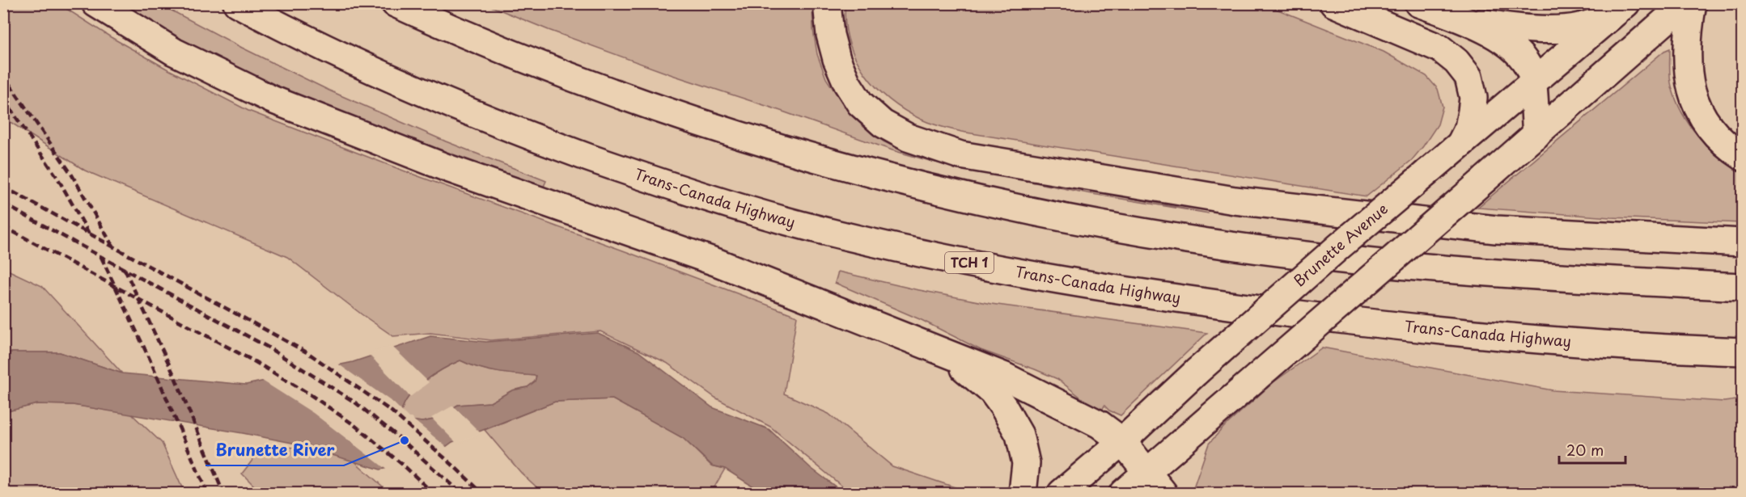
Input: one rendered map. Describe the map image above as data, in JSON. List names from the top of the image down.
{
  "streets": {
    "main road": ["Trans-Canada Highway", "Brunette Avenue", "TCH 1"]
  },
  "places": ["Brunette River"],
  "scale_bar": "20 m"
}
